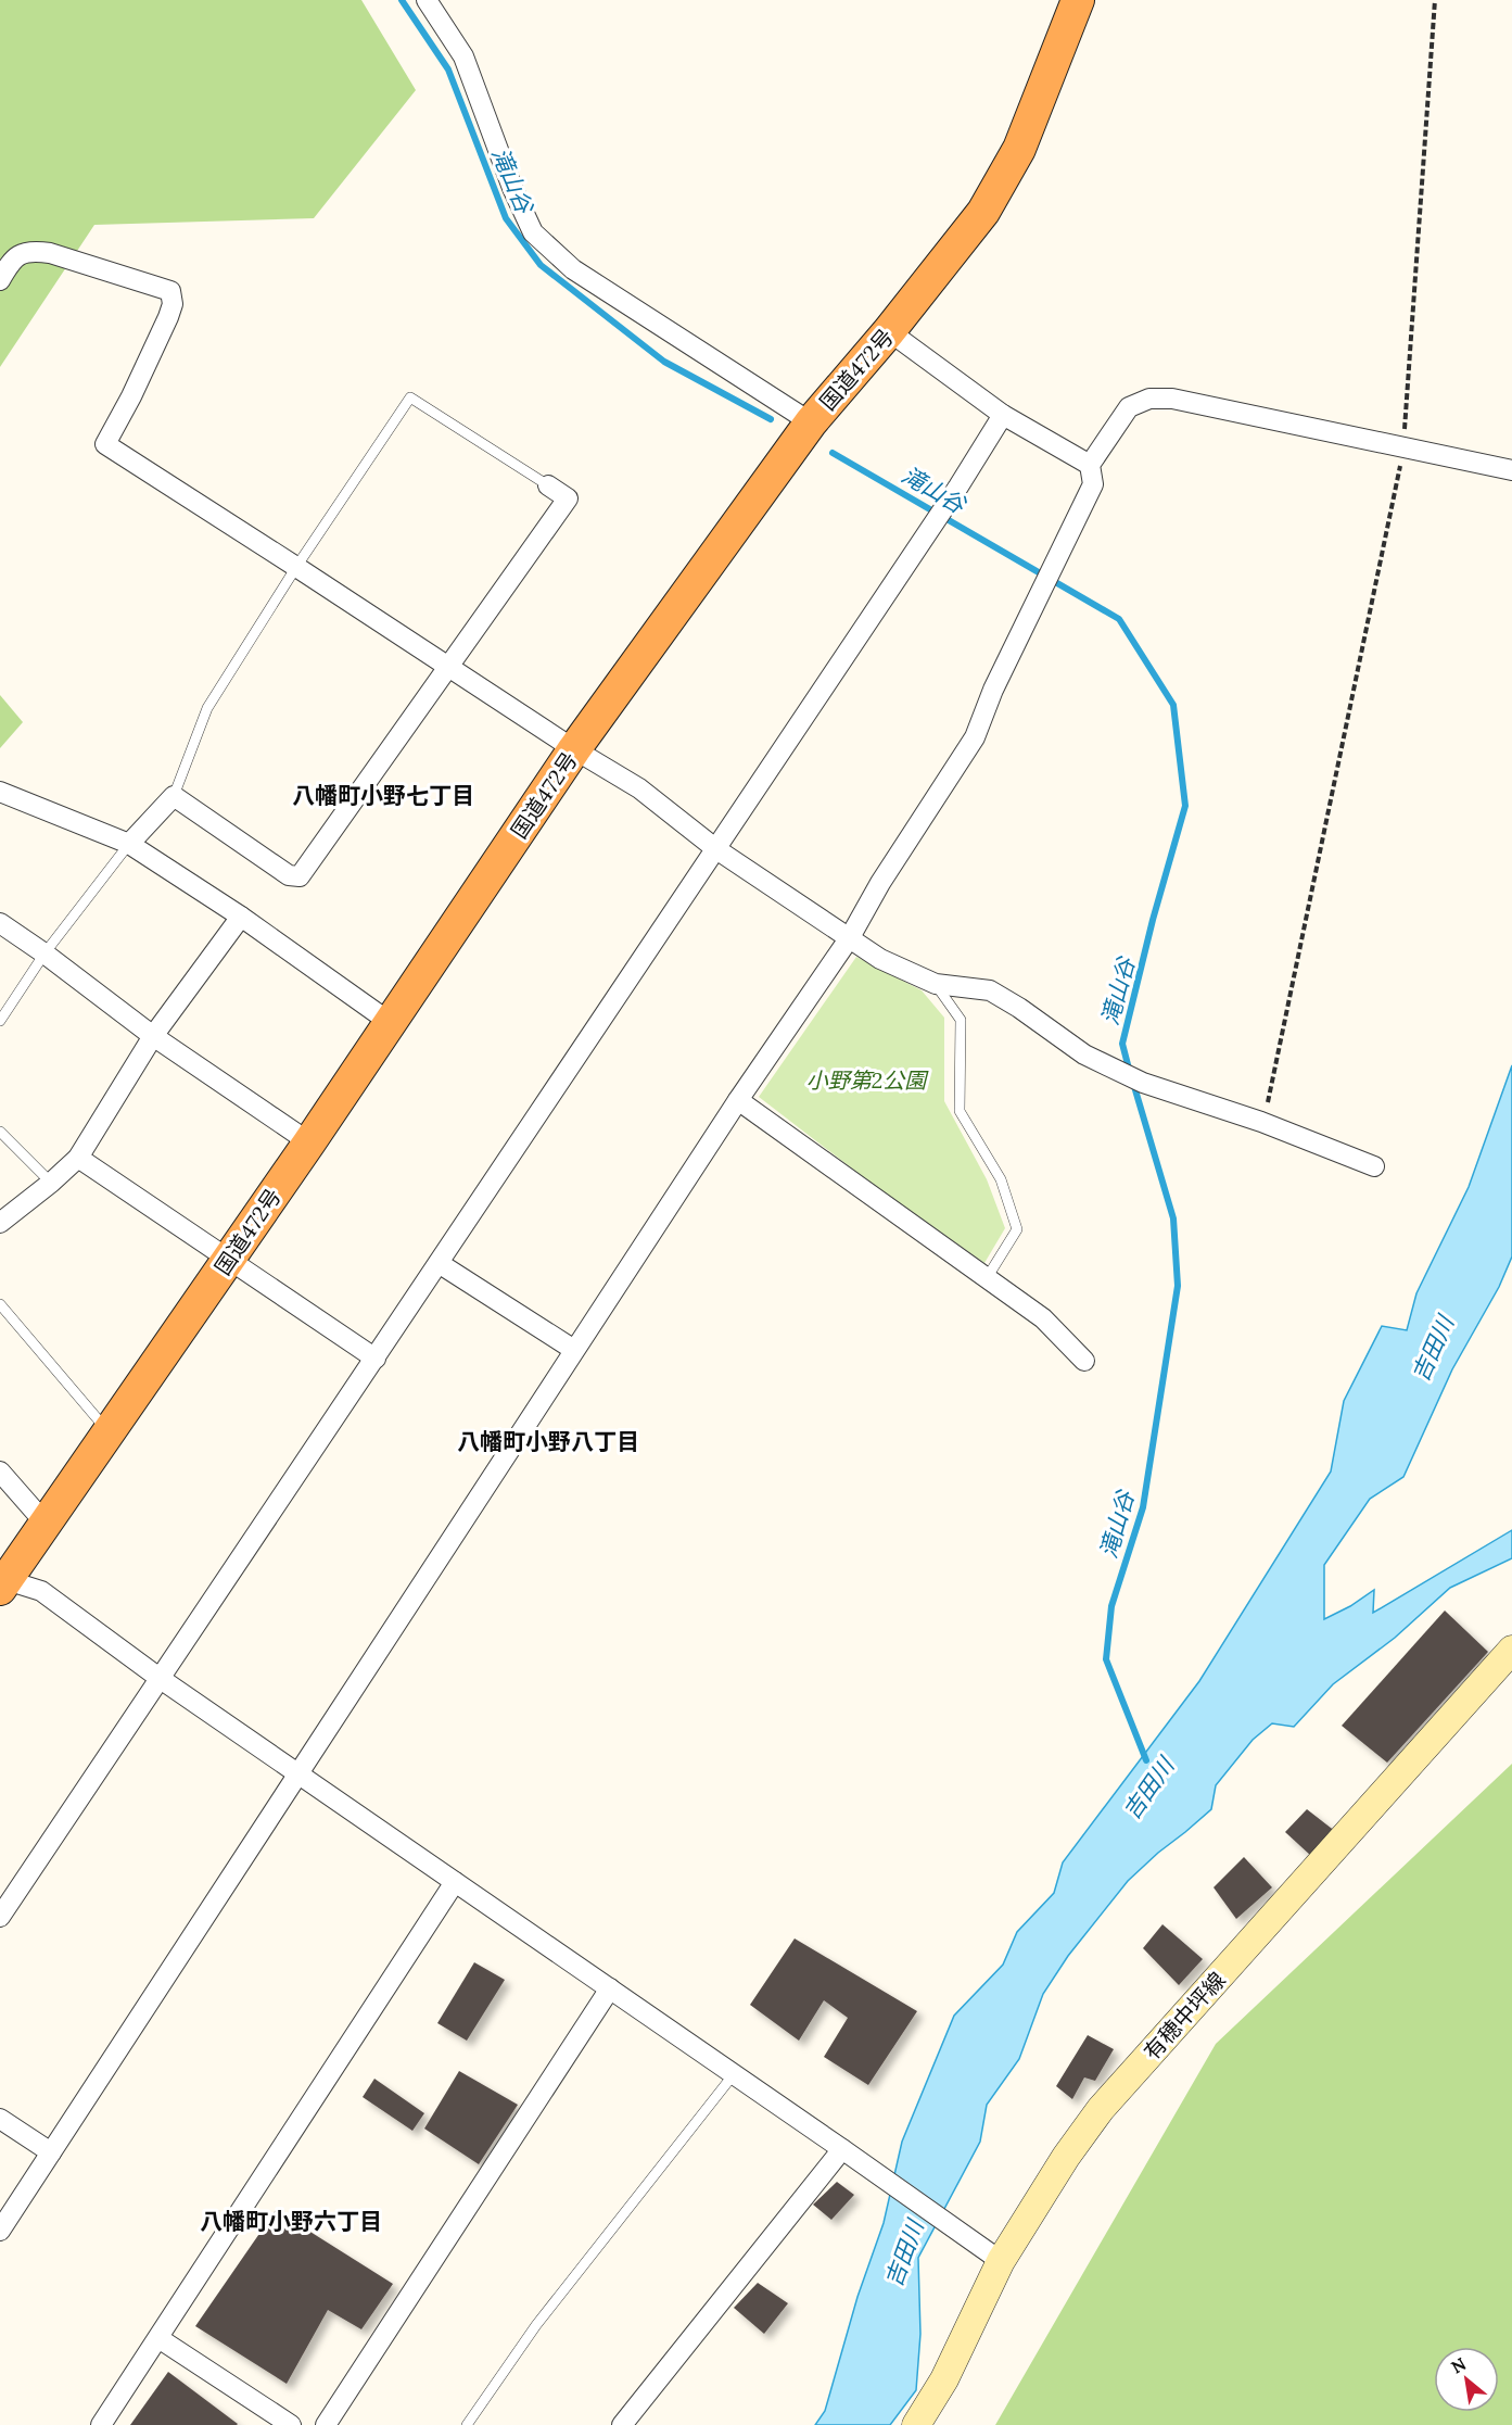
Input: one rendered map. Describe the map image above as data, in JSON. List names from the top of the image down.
{
  "streets": {
    "highway": ["国道472号"],
    "main road": ["有穂中坪線"]
  },
  "districts": ["八幡町小野七丁目", "八幡町小野八丁目", "八幡町小野六丁目"],
  "water": ["滝山谷", "吉田川"],
  "parks": ["小野第2公園"],
  "north": "top left"
}
